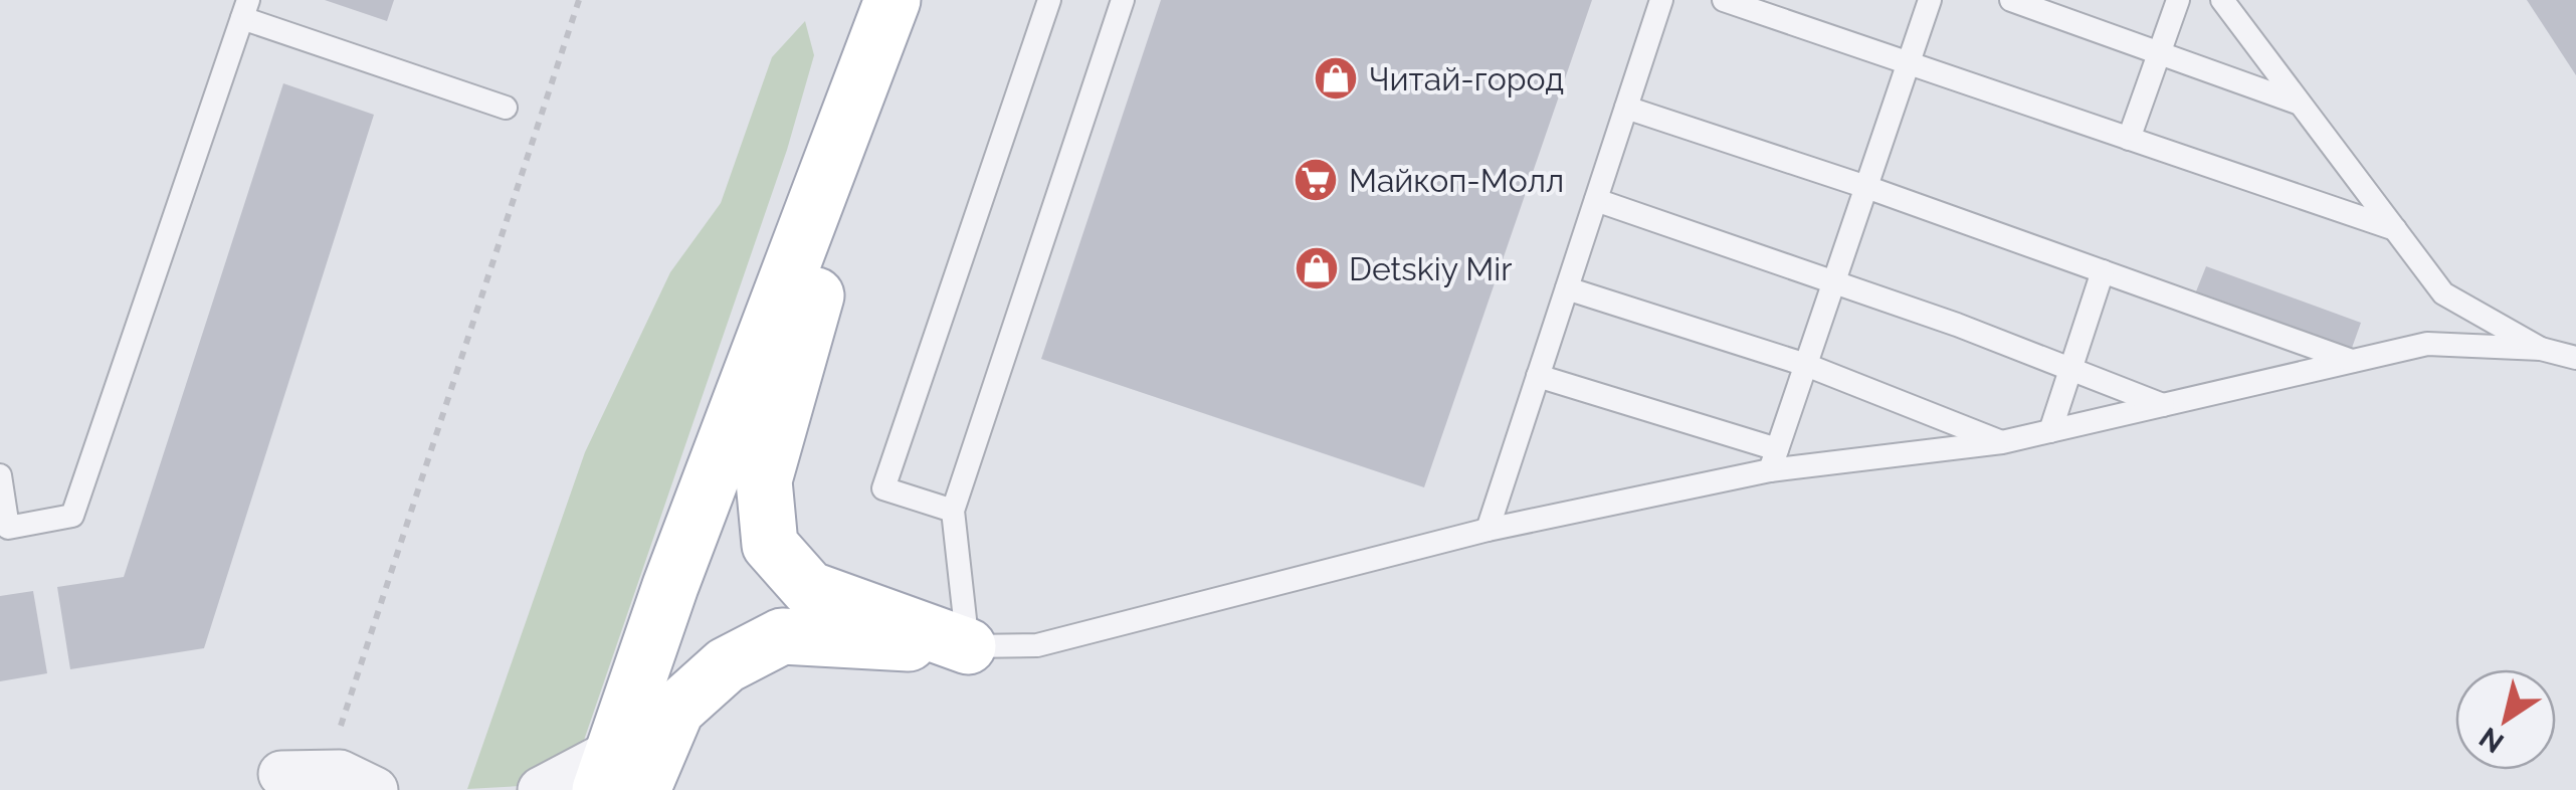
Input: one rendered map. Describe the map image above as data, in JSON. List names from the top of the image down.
{
  "places": {
    "shop": ["Читай-город", "Detskiy Mir"],
    "supermarket": ["Майкоп-Молл"]
  },
  "north": "bottom left"
}
